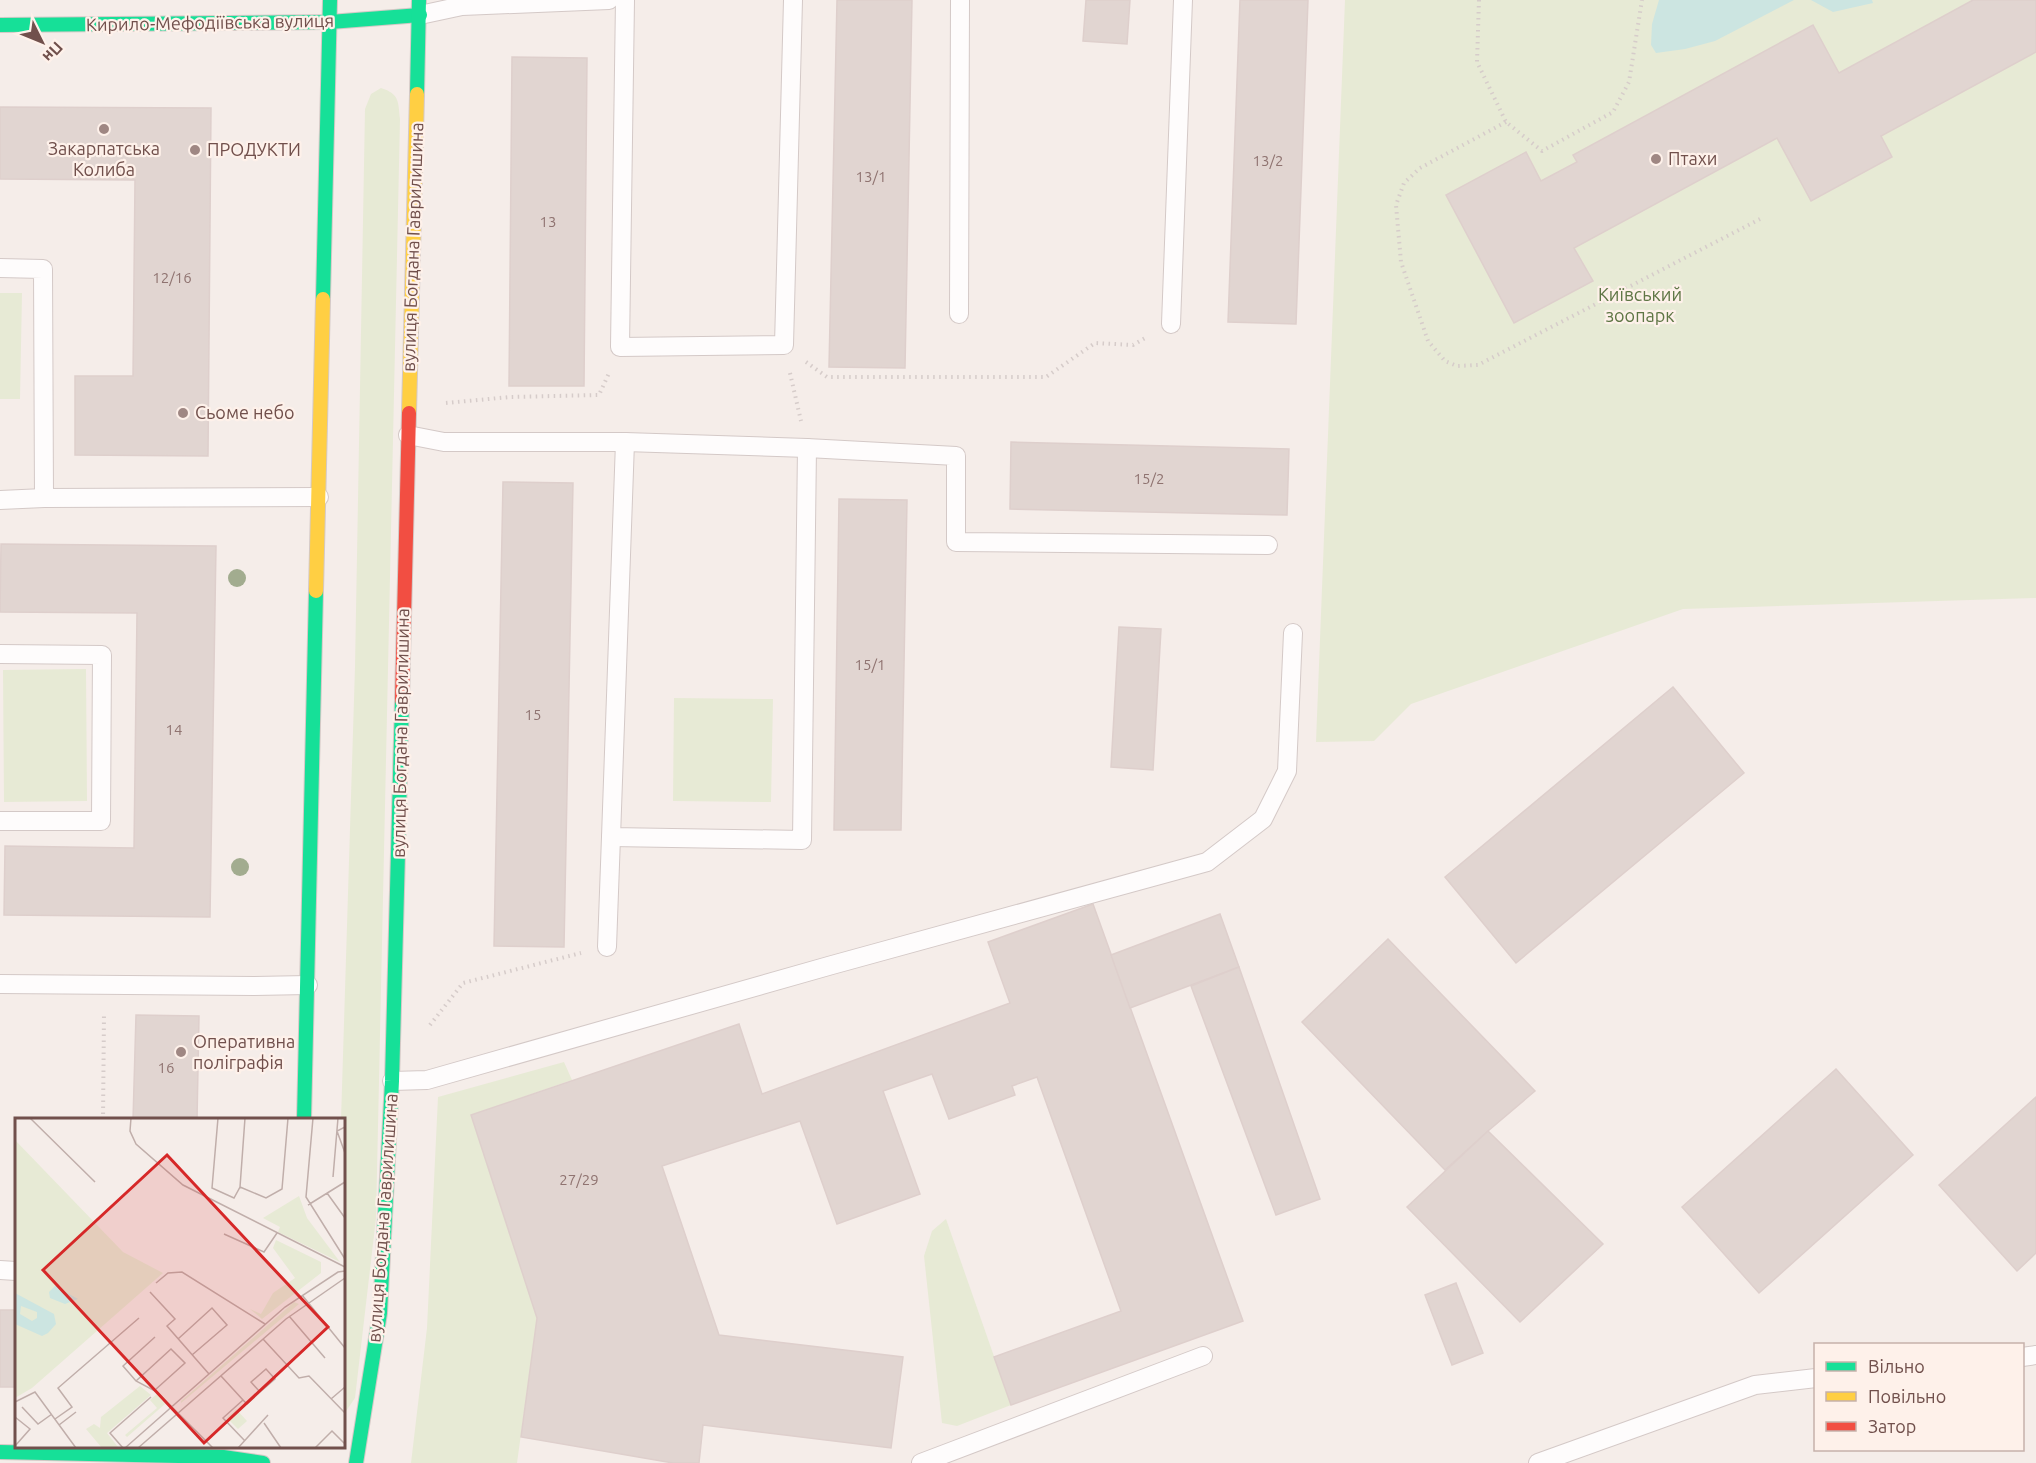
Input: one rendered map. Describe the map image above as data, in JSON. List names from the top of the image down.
{
  "streets": {
    "street": ["Кирило-Мефодіївська вулиця", "вулиця Богдана Гаврилишина"]
  },
  "crossings": [
    ["Кирило-Мефодіївська вулиця", "вулиця Богдана Гаврилишина"]
  ],
  "parks": ["Київський зоопарк"],
  "places": [
    "Закарпатська Колиба",
    "ПРОДУКТИ",
    "Птахи",
    "Сьоме небо",
    "Оперативна поліграфія"
  ],
  "house_numbers": [
    "13/2",
    "13/1",
    "13",
    "12/16",
    "15/2",
    "15/1",
    "15",
    "14",
    "16",
    "27/29"
  ],
  "legend": ["Вільно", "Повільно", "Затор"],
  "north": "bottom right"
}
